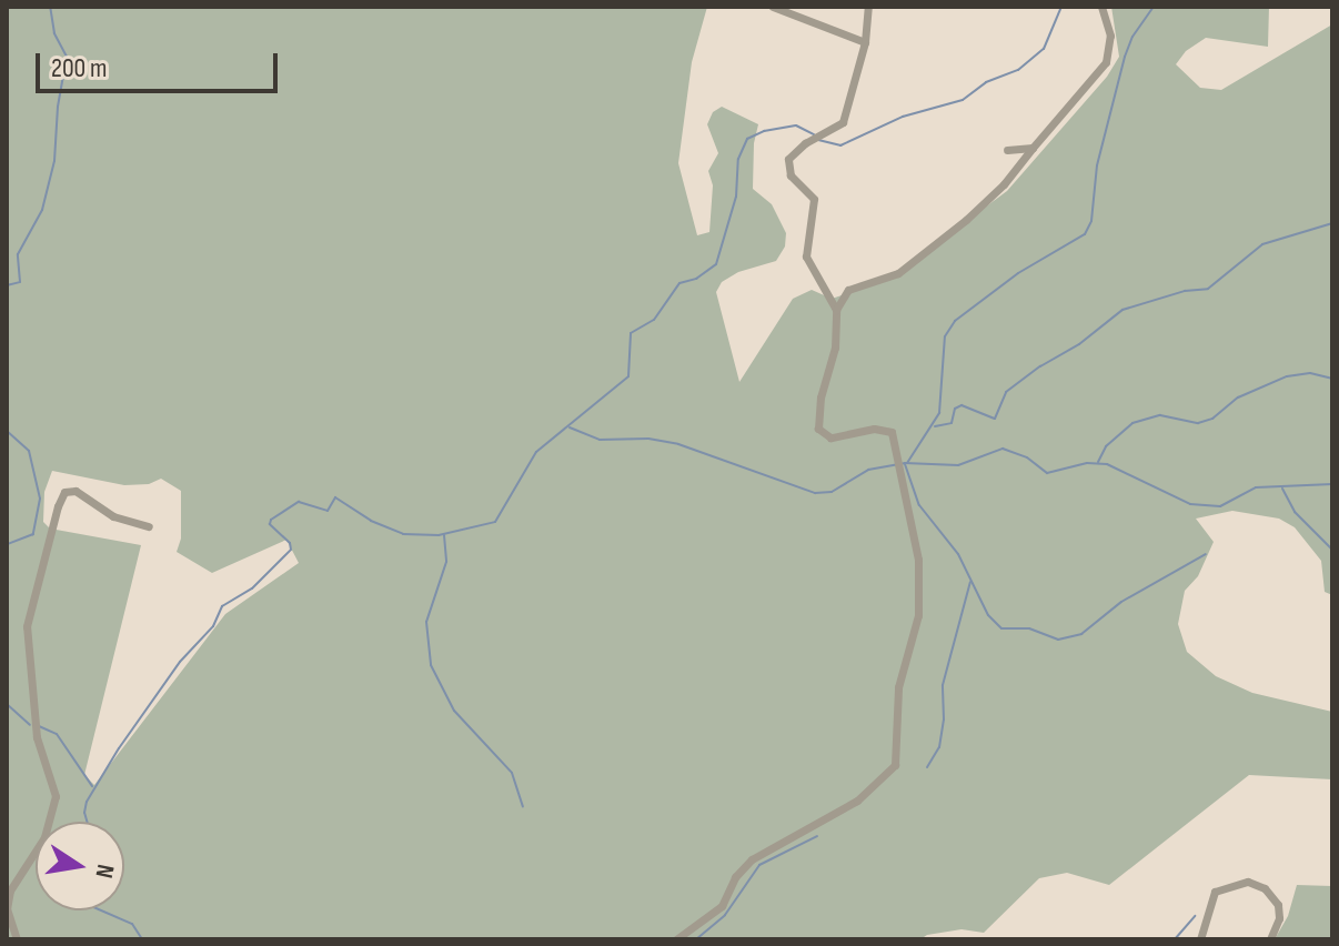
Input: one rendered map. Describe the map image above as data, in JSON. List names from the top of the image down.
{
  "scale_bar": "200 m",
  "north": "right"
}
